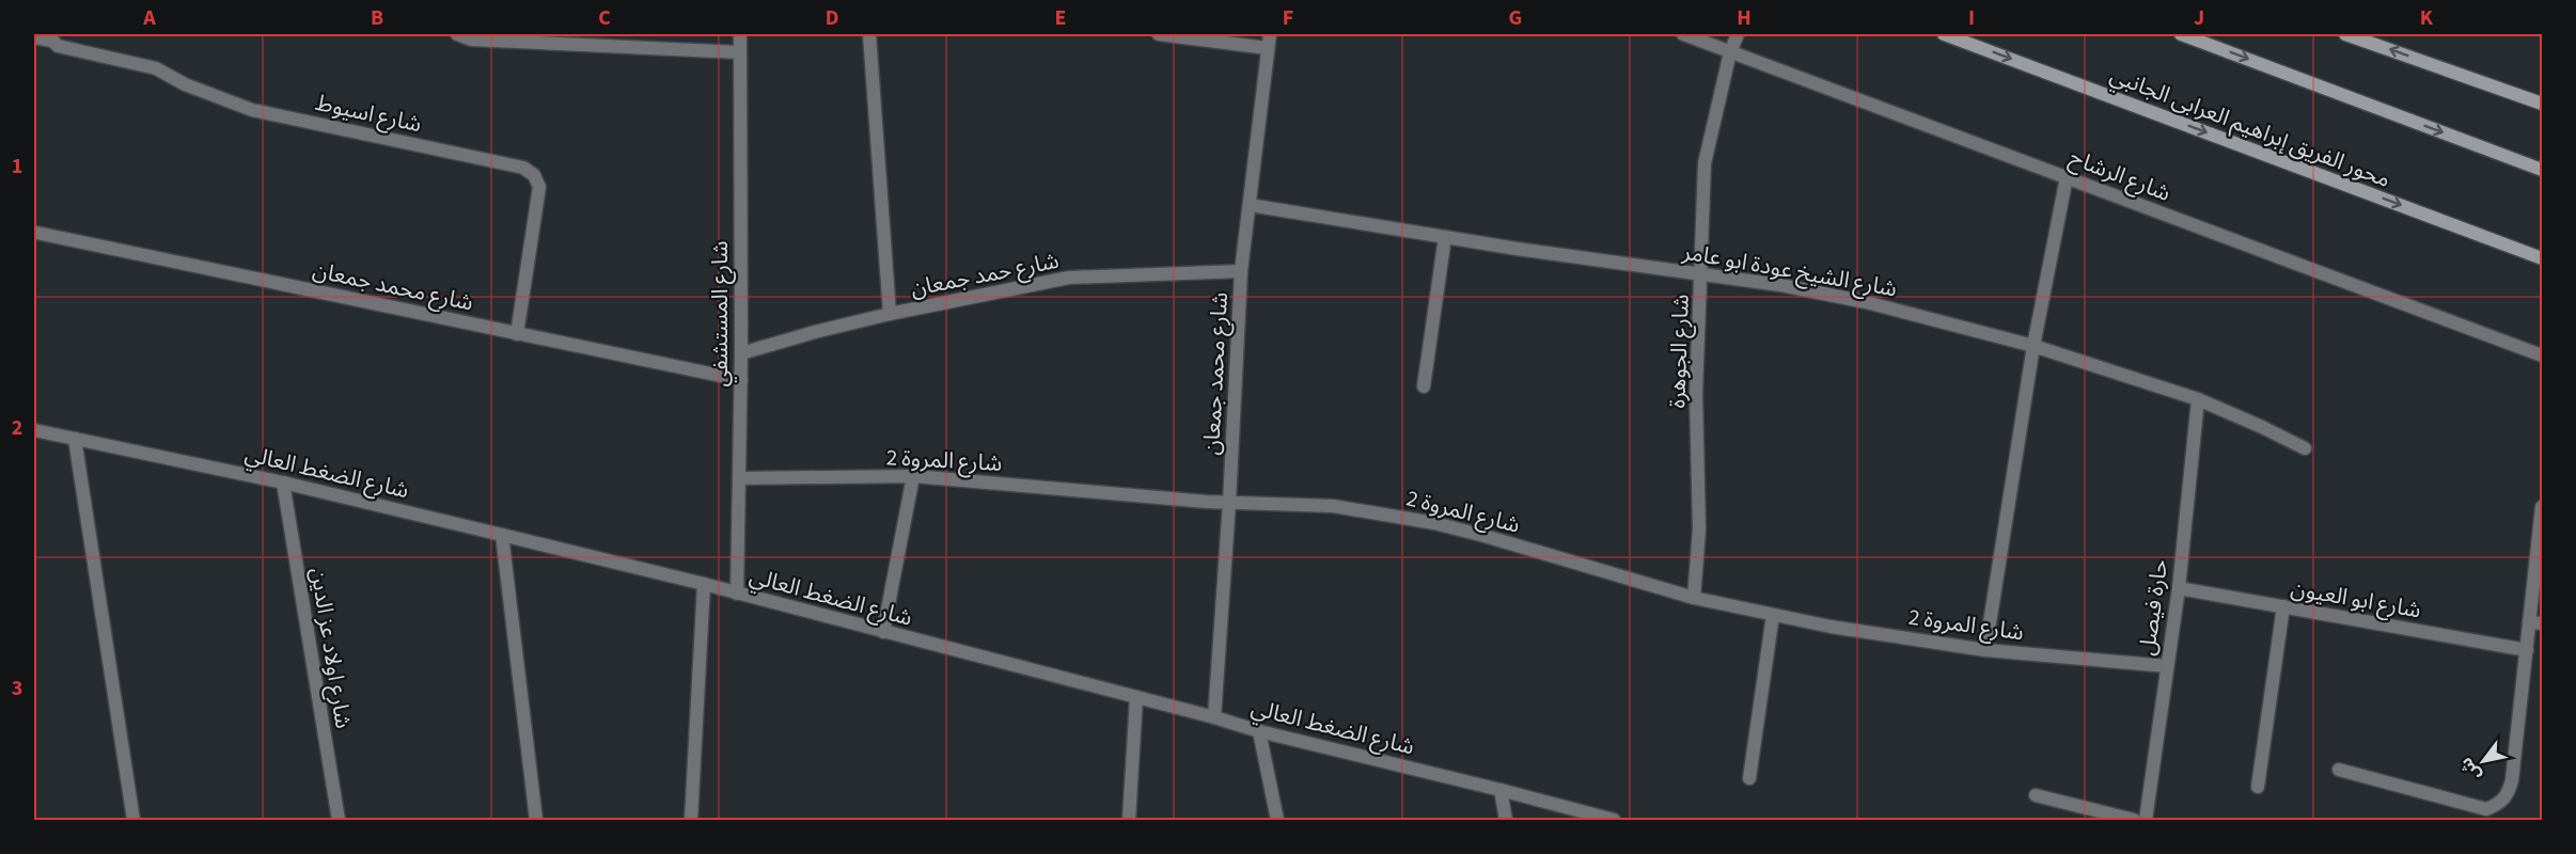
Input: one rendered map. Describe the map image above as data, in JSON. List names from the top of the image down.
{
  "streets": {
    "street": [
      "شارع اسيوط",
      "محور الفريق إبراهيم العرابى الجانبي",
      "شارع الرشاح",
      "شارع الشيخ عودة ابو عامر",
      "شارع حمد جمعان",
      "شارع محمد جمعان",
      "شارع المستشفي",
      "شارع الجوهرة",
      "شارع المروة 2",
      "شارع الضغط العالي",
      "شارع ابو العيون",
      "حارة فيصل",
      "شارع اولاد عز الدين"
    ]
  },
  "crossings": [
    ["شارع اسيوط", "شارع محمد جمعان"],
    ["شارع الرشاح", "شارع الجوهرة"],
    ["شارع الشيخ عودة ابو عامر", "شارع محمد جمعان"],
    ["شارع الشيخ عودة ابو عامر", "شارع الجوهرة"],
    ["شارع الشيخ عودة ابو عامر", "حارة فيصل"],
    ["شارع حمد جمعان", "شارع محمد جمعان"],
    ["شارع حمد جمعان", "شارع المستشفي"],
    ["شارع محمد جمعان", "شارع المستشفي"],
    ["شارع محمد جمعان", "شارع المروة 2"],
    ["شارع محمد جمعان", "شارع الضغط العالي"],
    ["شارع المستشفي", "شارع المروة 2"],
    ["شارع المستشفي", "شارع الضغط العالي"],
    ["شارع الجوهرة", "شارع المروة 2"],
    ["شارع المروة 2", "حارة فيصل"],
    ["شارع الضغط العالي", "شارع اولاد عز الدين"],
    ["شارع ابو العيون", "حارة فيصل"]
  ],
  "north": "bottom left",
  "grid": {
    "columns": [
      "A",
      "B",
      "C",
      "D",
      "E",
      "F",
      "G",
      "H",
      "I",
      "J",
      "K"
    ],
    "rows": ["1", "2", "3"]
  }
}
